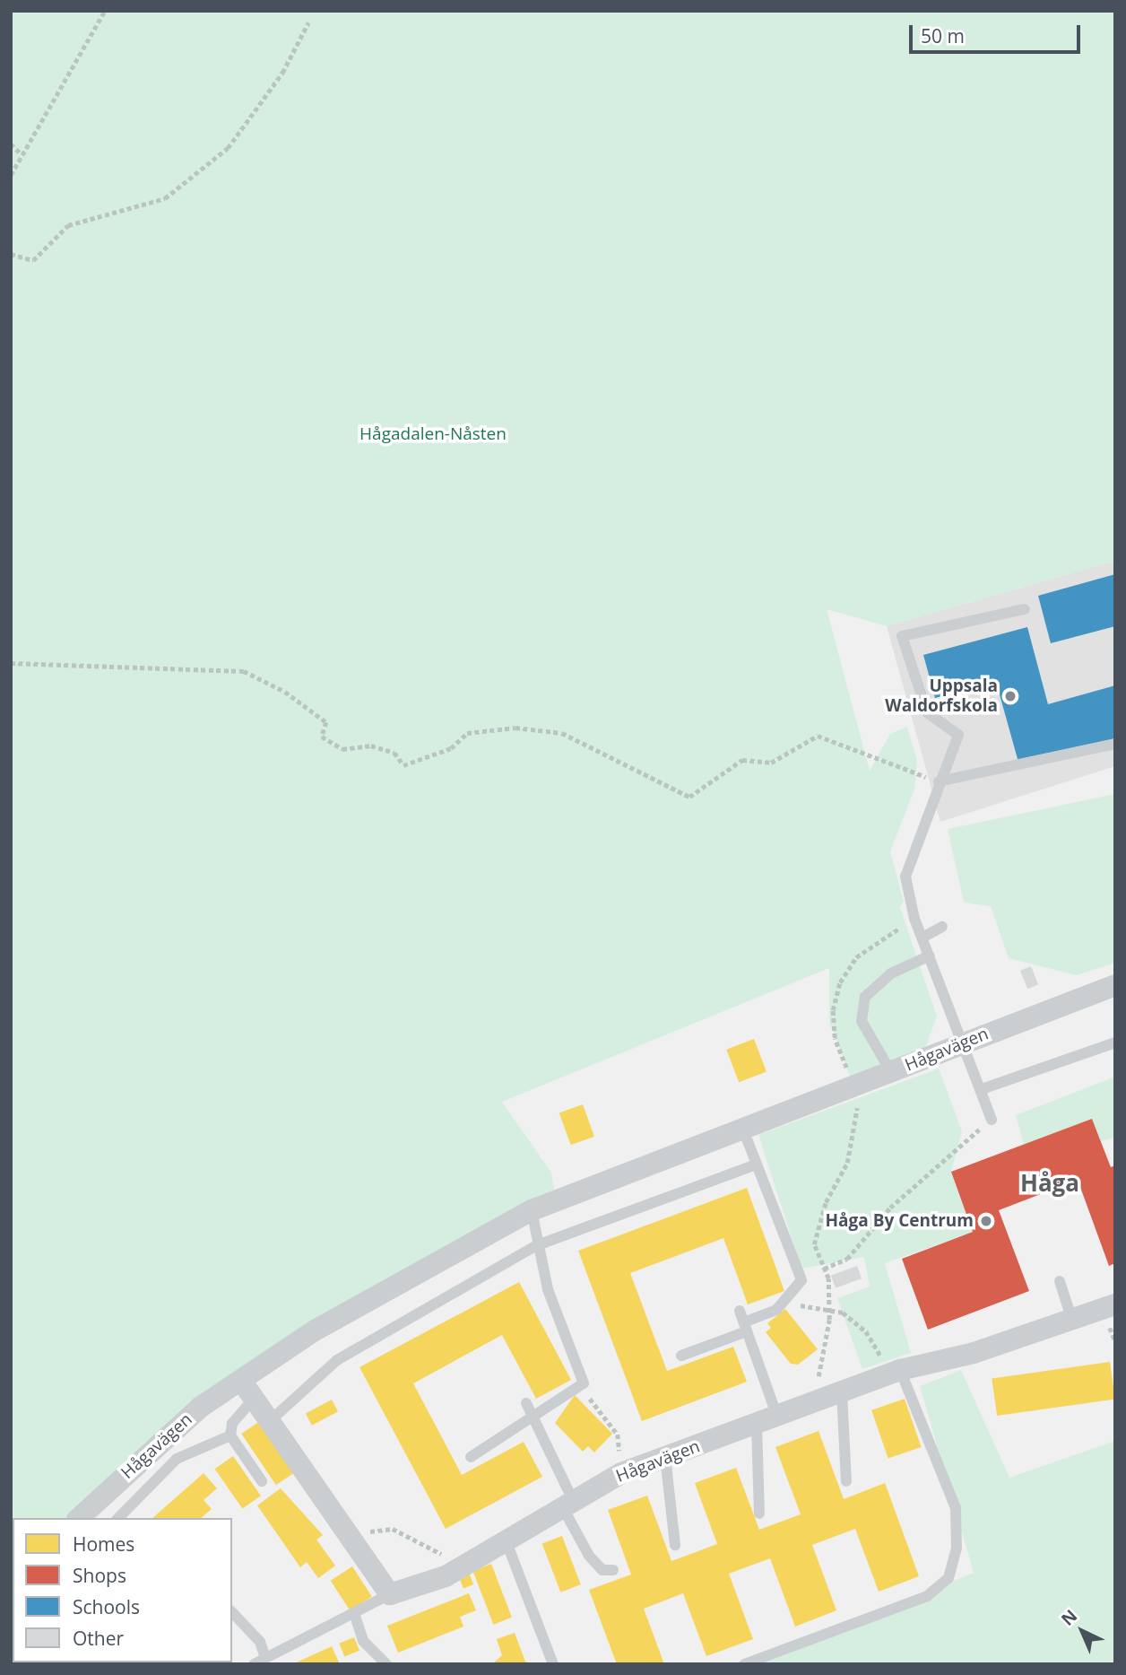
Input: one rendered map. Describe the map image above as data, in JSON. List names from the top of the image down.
{
  "streets": {
    "street": ["Hågavägen"]
  },
  "districts": ["Håga"],
  "parks": ["Hågadalen-Nåsten"],
  "places": ["Uppsala Waldorfskola", "Håga By Centrum"],
  "legend": [
    "Homes",
    "Shops",
    "Schools",
    "Other"
  ],
  "scale_bar": "50 m",
  "north": "top left"
}
